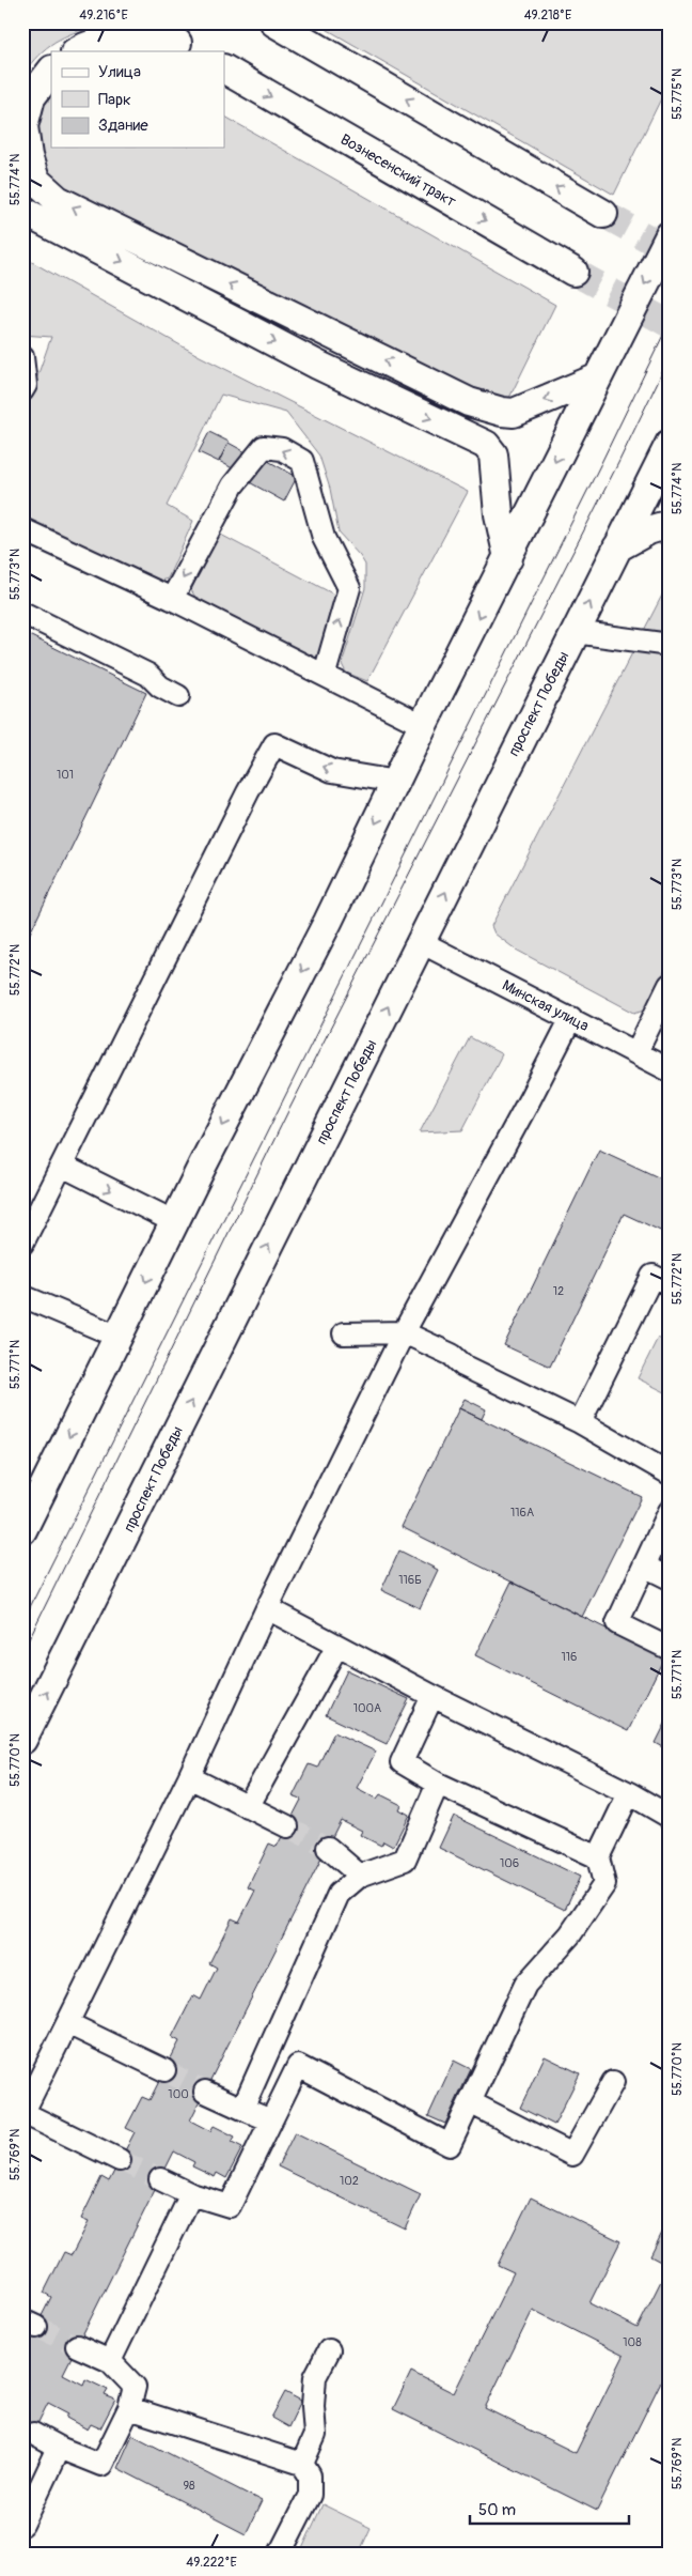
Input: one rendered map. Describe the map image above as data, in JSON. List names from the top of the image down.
{
  "streets": {
    "main road": ["Вознесенский тракт", "проспект Победы"],
    "street": ["Минская улица"]
  },
  "crossings": [
    ["проспект Победы", "Минская улица"]
  ],
  "house_numbers": [
    "101",
    "12",
    "116А",
    "116Б",
    "116",
    "100А",
    "106",
    "100",
    "102",
    "108",
    "98"
  ],
  "legend": ["Улица", "Парк", "Здание"],
  "scale_bar": "50 m",
  "coordinates": [
    "49.216°E",
    "49.218°E",
    "55.775°N",
    "55.774°N",
    "55.773°N",
    "55.772°N",
    "55.771°N",
    "55.770°N",
    "55.769°N",
    "49.222°E"
  ]
}
